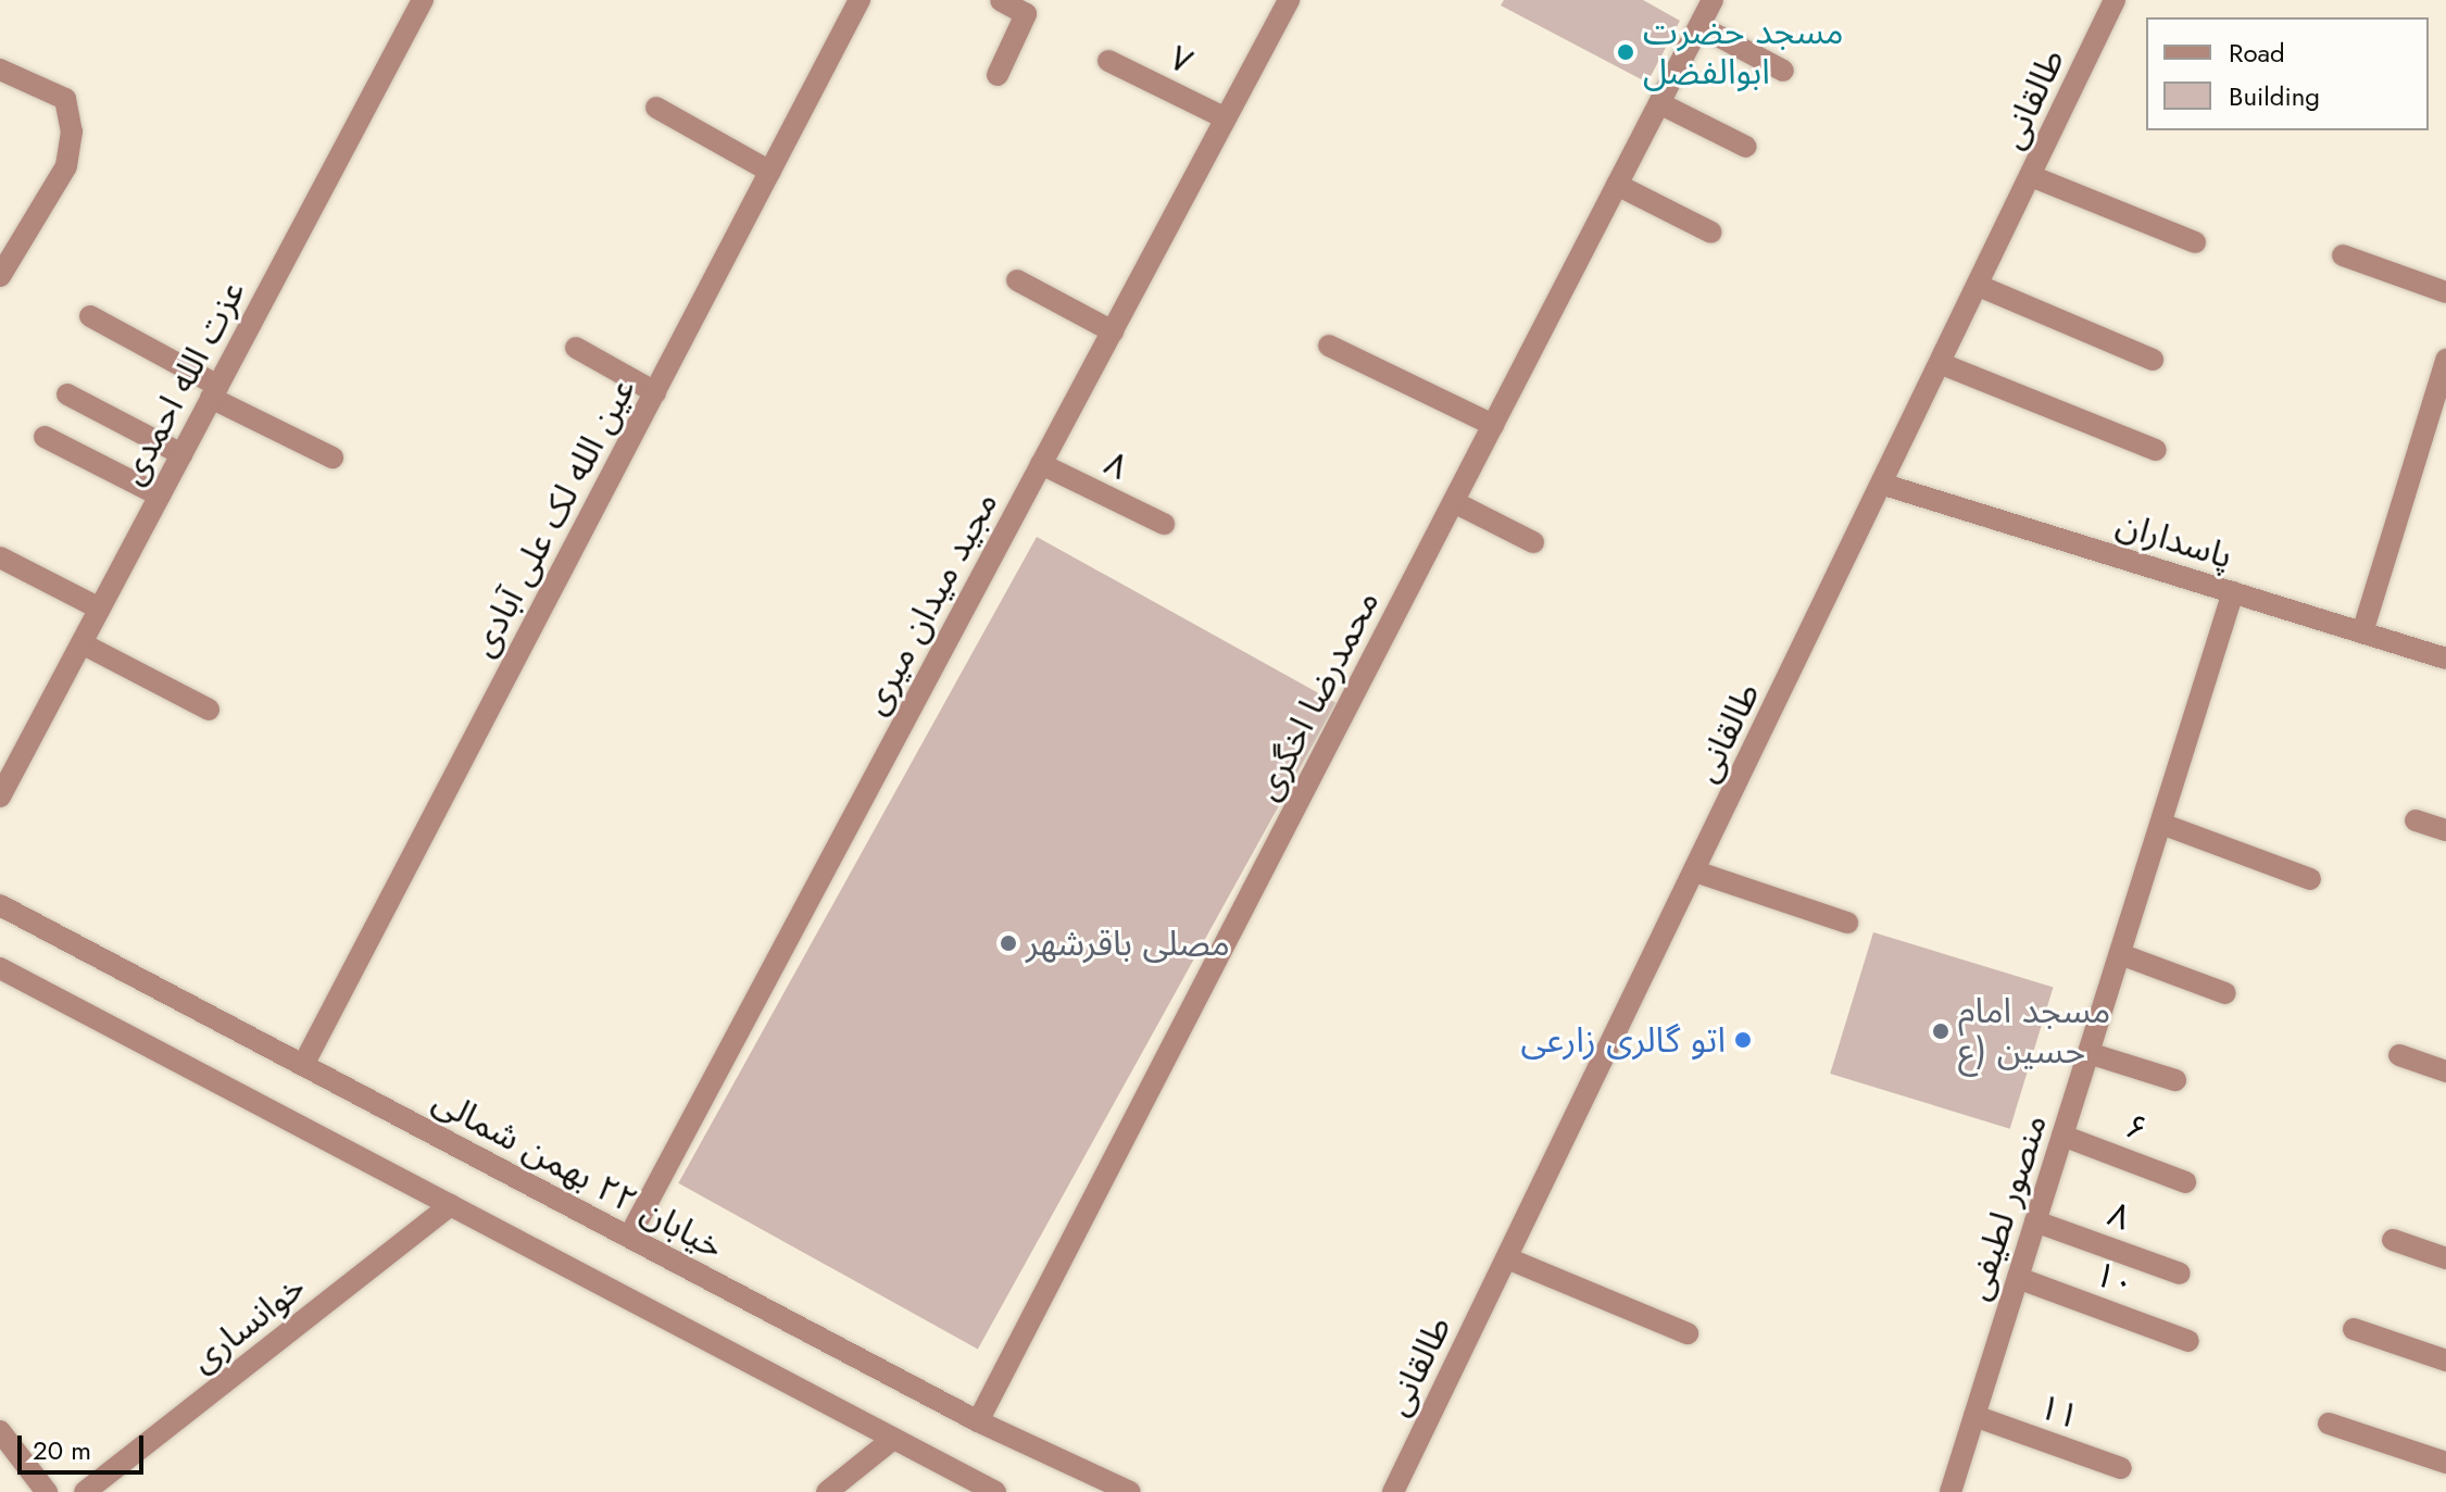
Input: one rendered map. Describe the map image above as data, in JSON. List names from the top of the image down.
{
  "streets": {
    "street": [
      "۷",
      "طالقانی",
      "عزت الله احمدی",
      "۸",
      "عین الله لک علی آبادی",
      "پاسداران",
      "مجید میدان میری",
      "محمدرضا اخگری",
      "۶",
      "خیابان ۲۲ بهمن شمالی",
      "منصور لطیفی",
      "۱۰",
      "خوانساری",
      "۱۱"
    ]
  },
  "crossings": [
    ["۷", "مجید میدان میری"],
    ["طالقانی", "پاسداران"],
    ["۸", "مجید میدان میری"],
    ["۸", "منصور لطیفی"],
    ["عین الله لک علی آبادی", "خیابان ۲۲ بهمن شمالی"],
    ["پاسداران", "منصور لطیفی"],
    ["مجید میدان میری", "خیابان ۲۲ بهمن شمالی"],
    ["محمدرضا اخگری", "خیابان ۲۲ بهمن شمالی"],
    ["۶", "منصور لطیفی"],
    ["منصور لطیفی", "۱۰"],
    ["منصور لطیفی", "۱۱"]
  ],
  "places": [
    "مسجد حضرت ابوالفضل",
    "مصلی باقرشهر",
    "مسجد امام حسین (ع",
    "اتو گالری زارعی"
  ],
  "legend": ["Road", "Building"],
  "scale_bar": "20 m"
}
